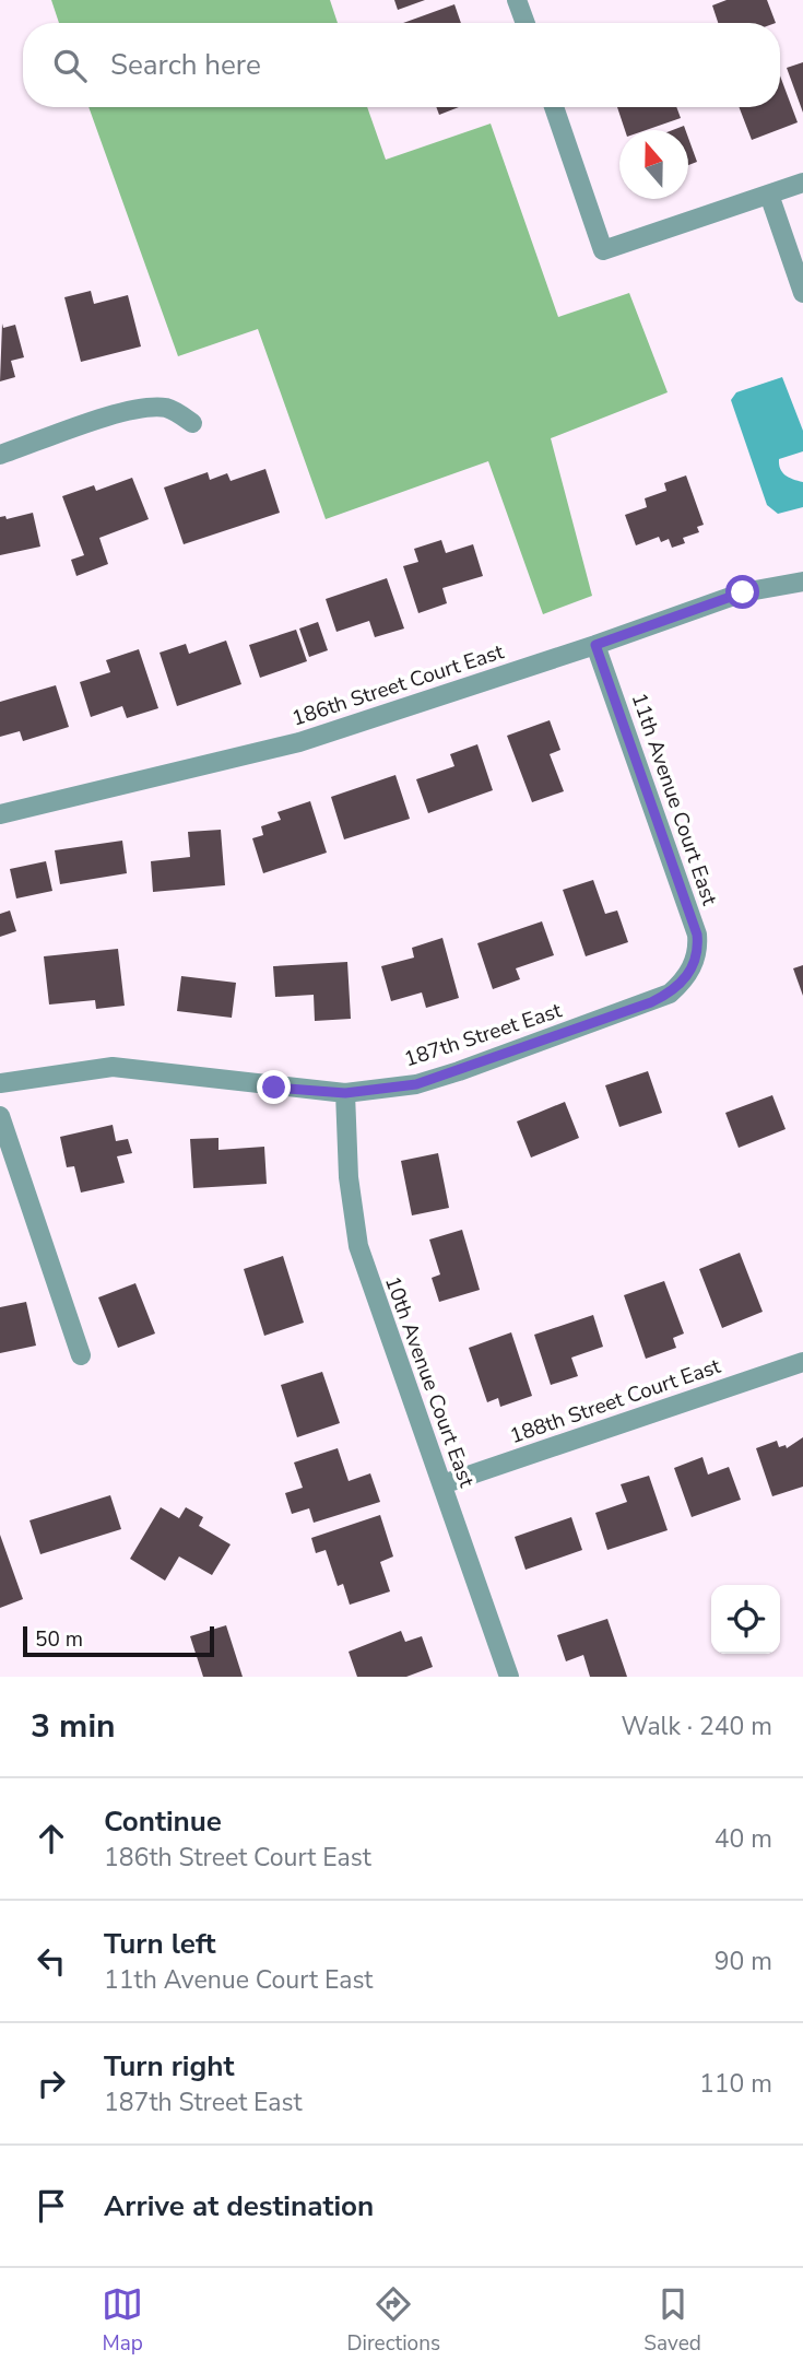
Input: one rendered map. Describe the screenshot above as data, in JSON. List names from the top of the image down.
{
  "streets": {
    "street": [
      "186th Street Court East",
      "11th Avenue Court East",
      "187th Street East",
      "10th Avenue Court East",
      "188th Street Court East"
    ]
  },
  "crossings": [
    ["186th Street Court East", "11th Avenue Court East"],
    ["11th Avenue Court East", "187th Street East"],
    ["187th Street East", "10th Avenue Court East"],
    ["10th Avenue Court East", "188th Street Court East"]
  ],
  "scale_bar": "50 m",
  "north": "top",
  "page": {
    "search": "Search here",
    "scale": "50 m",
    "heading": ["3 min", "Walk · 240 m"],
    "list": [
      ["Continue", "186th Street Court East", "40 m"],
      ["Turn left", "11th Avenue Court East", "90 m"],
      ["Turn right", "187th Street East", "110 m"],
      "Arrive at destination"
    ],
    "nav": ["Map", "Directions", "Saved"]
  }
}
